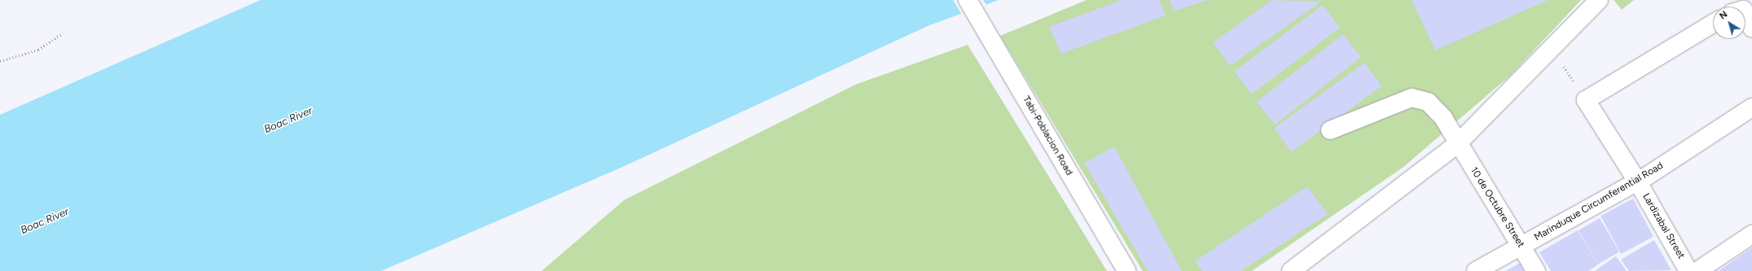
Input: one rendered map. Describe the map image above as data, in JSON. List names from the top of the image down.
{
  "streets": {
    "street": [
      "Tabi-Poblacion Road",
      "Marinduque Circumferential Road",
      "10 de Octubre Street",
      "Lardizabal Street"
    ]
  },
  "crossings": [
    ["Marinduque Circumferential Road", "10 de Octubre Street"],
    ["Marinduque Circumferential Road", "Lardizabal Street"]
  ],
  "water": ["Boac River"],
  "north": "top left"
}
